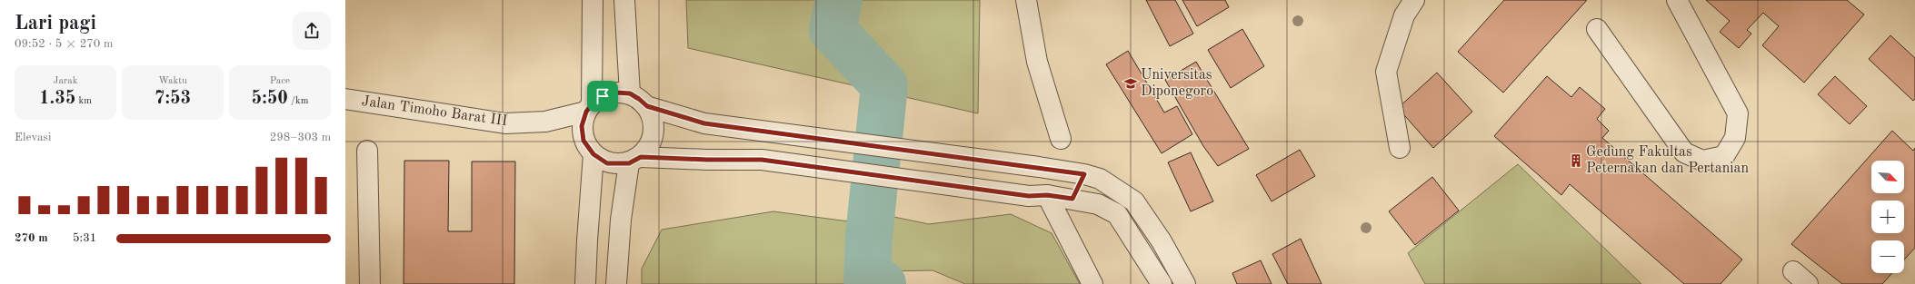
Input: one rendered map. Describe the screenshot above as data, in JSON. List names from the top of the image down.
{
  "streets": {
    "street": ["Jalan Timoho Barat III"]
  },
  "places": {
    "school or university": ["Universitas Diponegoro"],
    "building": ["Gedung Fakultas Peternakan dan Pertanian"]
  },
  "north": "bottom right",
  "page": {
    "heading": ["Lari pagi", "09:52 · 5 × 270 m"],
    "stats": [
      ["Jarak", "1.35 km"],
      ["Waktu", "7:53"],
      ["Pace", "5:50 /km"]
    ],
    "chart": ["Elevasi", "298–303 m"],
    "map_buttons": ["+", "−"],
    "list": [
      {
        "name": "270 m",
        "note": "5:31"
      }
    ]
  }
}
